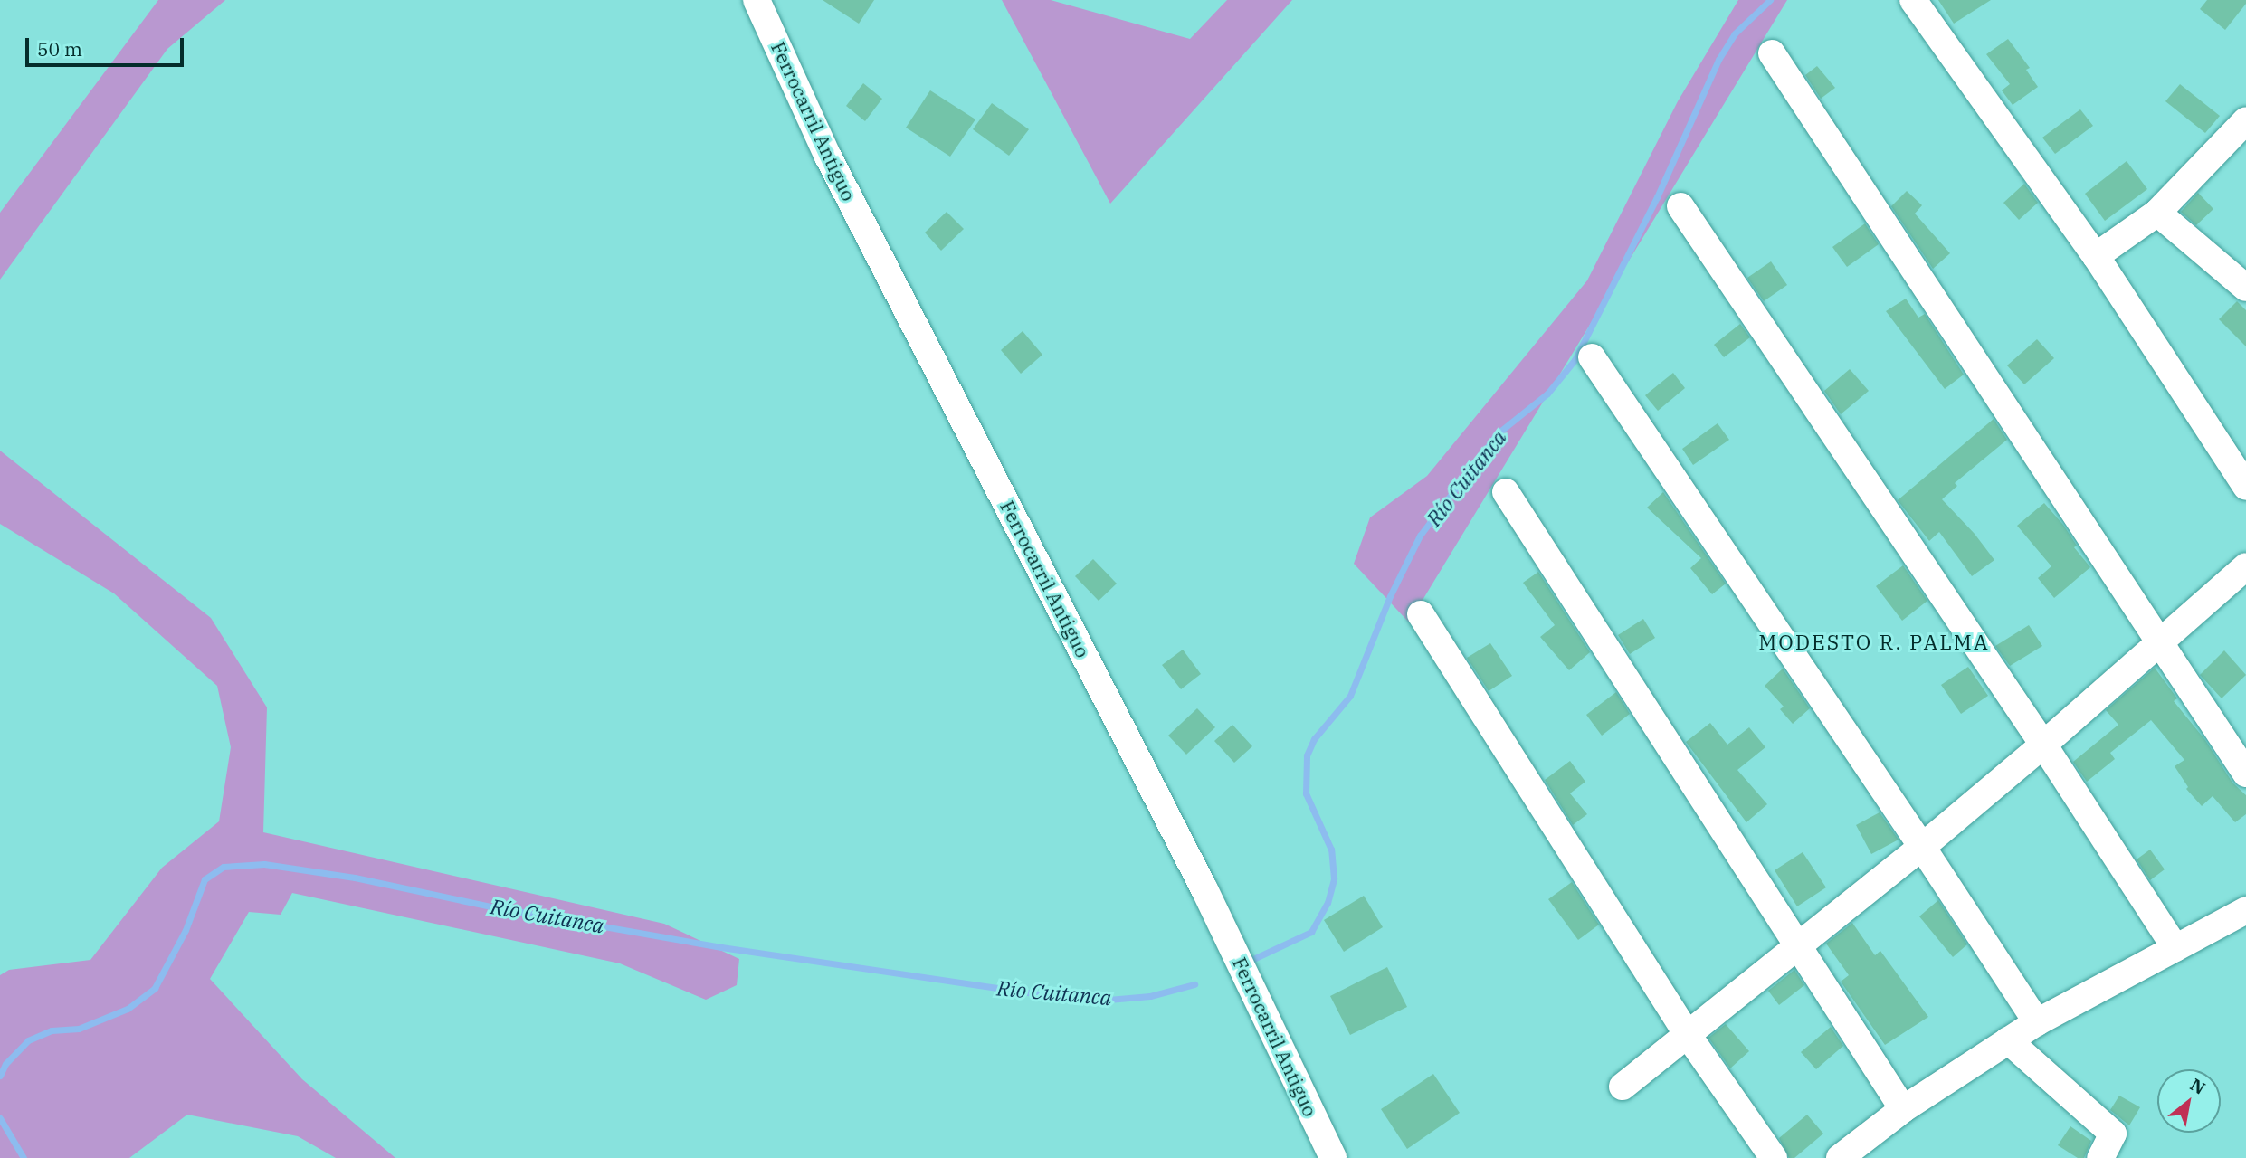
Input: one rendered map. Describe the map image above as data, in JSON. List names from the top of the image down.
{
  "streets": {
    "street": ["Ferrocarril Antiguo"]
  },
  "districts": ["MODESTO R. PALMA"],
  "water": ["Río Cuitanca"],
  "scale_bar": "50 m",
  "north": "top right"
}
